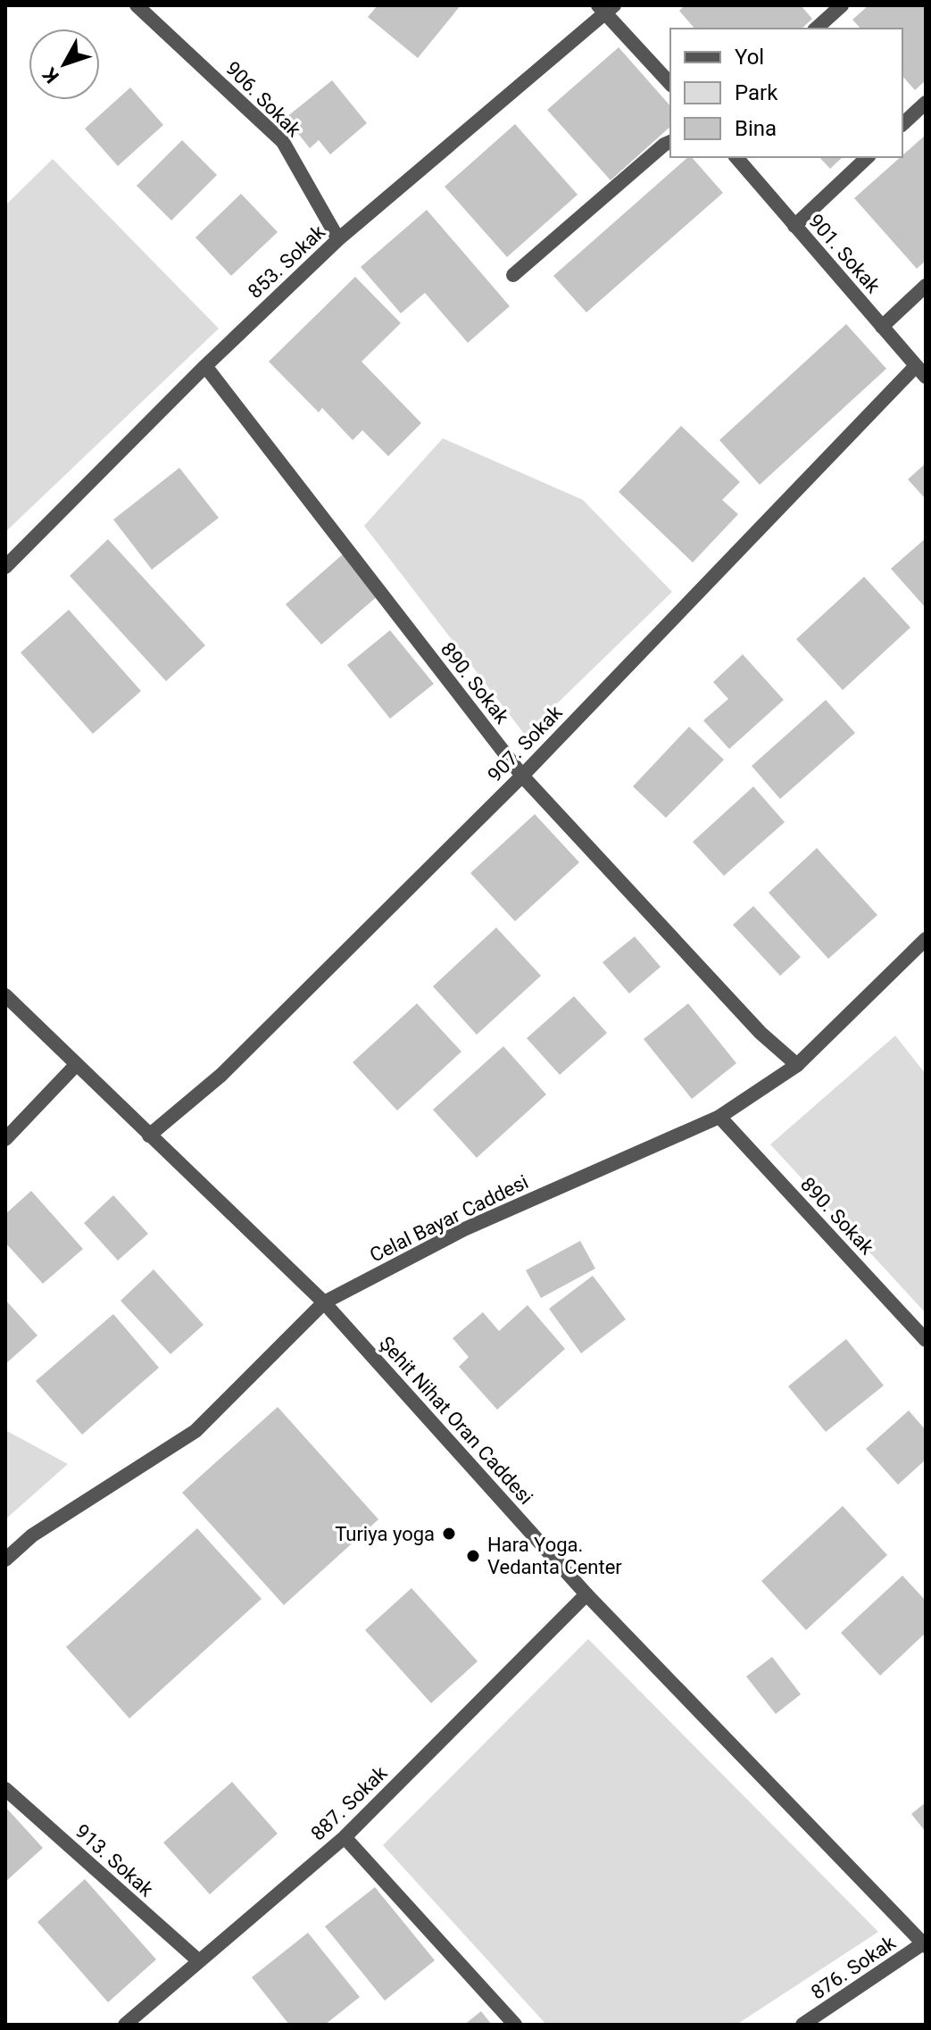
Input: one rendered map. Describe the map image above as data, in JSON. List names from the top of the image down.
{
  "streets": {
    "street": [
      "906. Sokak",
      "901. Sokak",
      "853. Sokak",
      "890. Sokak",
      "907. Sokak",
      "Celal Bayar Caddesi",
      "Şehit Nihat Oran Caddesi",
      "887. Sokak",
      "913. Sokak",
      "876. Sokak"
    ]
  },
  "crossings": [
    ["906. Sokak", "853. Sokak"],
    ["901. Sokak", "907. Sokak"],
    ["853. Sokak", "890. Sokak"],
    ["890. Sokak", "907. Sokak"],
    ["890. Sokak", "Celal Bayar Caddesi"],
    ["907. Sokak", "Şehit Nihat Oran Caddesi"],
    ["Celal Bayar Caddesi", "Şehit Nihat Oran Caddesi"],
    ["Şehit Nihat Oran Caddesi", "887. Sokak"],
    ["Şehit Nihat Oran Caddesi", "876. Sokak"],
    ["887. Sokak", "913. Sokak"]
  ],
  "places": ["Turiya yoga", "Hara Yoga. Vedanta Center"],
  "legend": ["Yol", "Park", "Bina"],
  "north": "bottom left"
}
